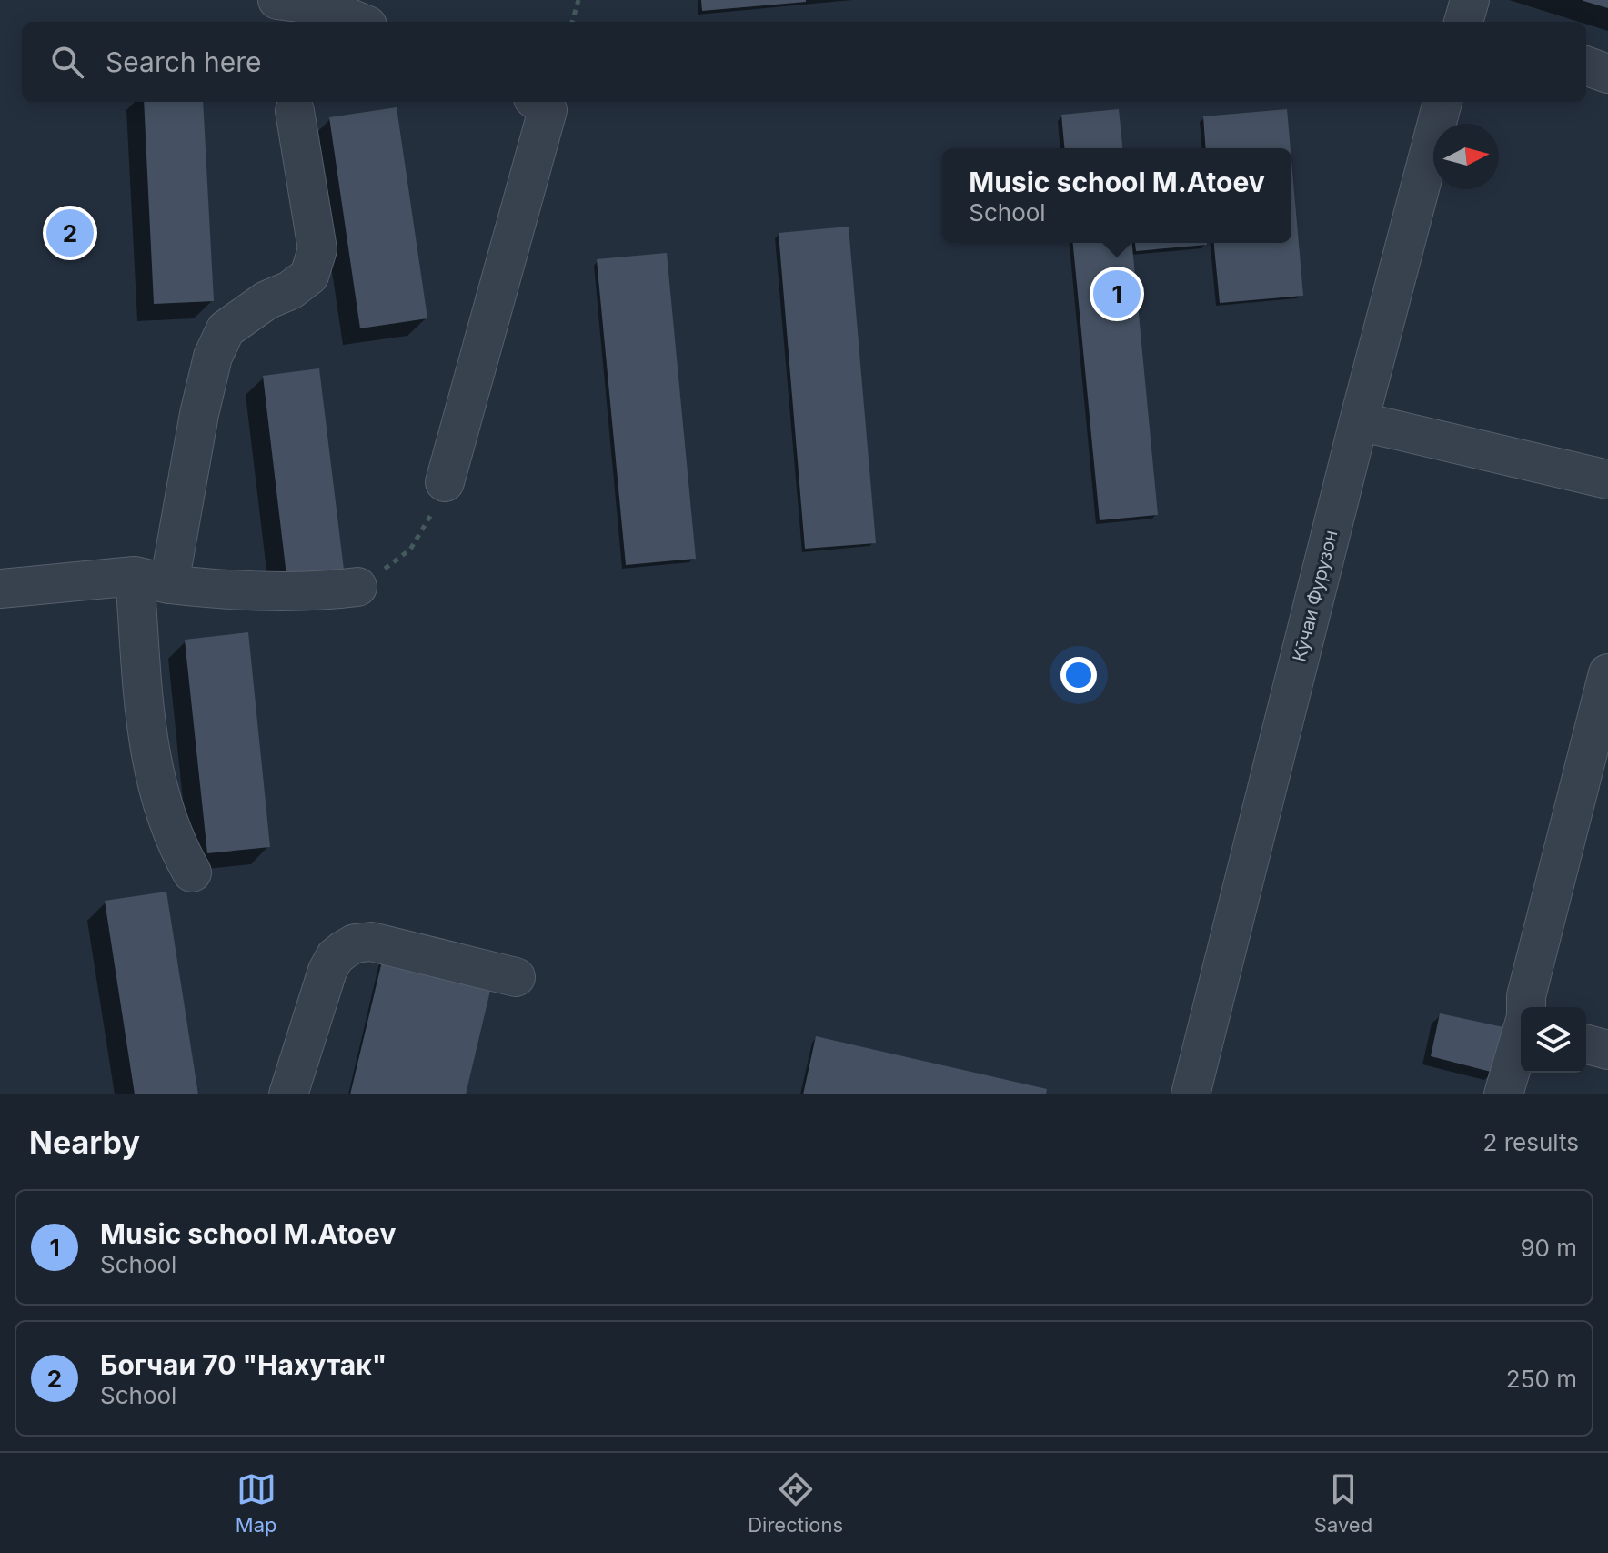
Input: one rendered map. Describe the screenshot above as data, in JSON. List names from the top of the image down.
{
  "streets": {
    "street": ["Кӯчаи Фурузон"]
  },
  "north": "right",
  "page": {
    "search": "Search here",
    "popup": ["Music school M.Atoev", "School"],
    "pins": ["2", "1"],
    "heading": ["Nearby", "2 results"],
    "list": [
      {
        "mark": "1",
        "name": "Music school M.Atoev",
        "note": "School",
        "value": "90 m"
      },
      {
        "mark": "2",
        "name": "Богчаи 70 \"Нахутак\"",
        "note": "School",
        "value": "250 m"
      }
    ],
    "nav": ["Map", "Directions", "Saved"]
  }
}
